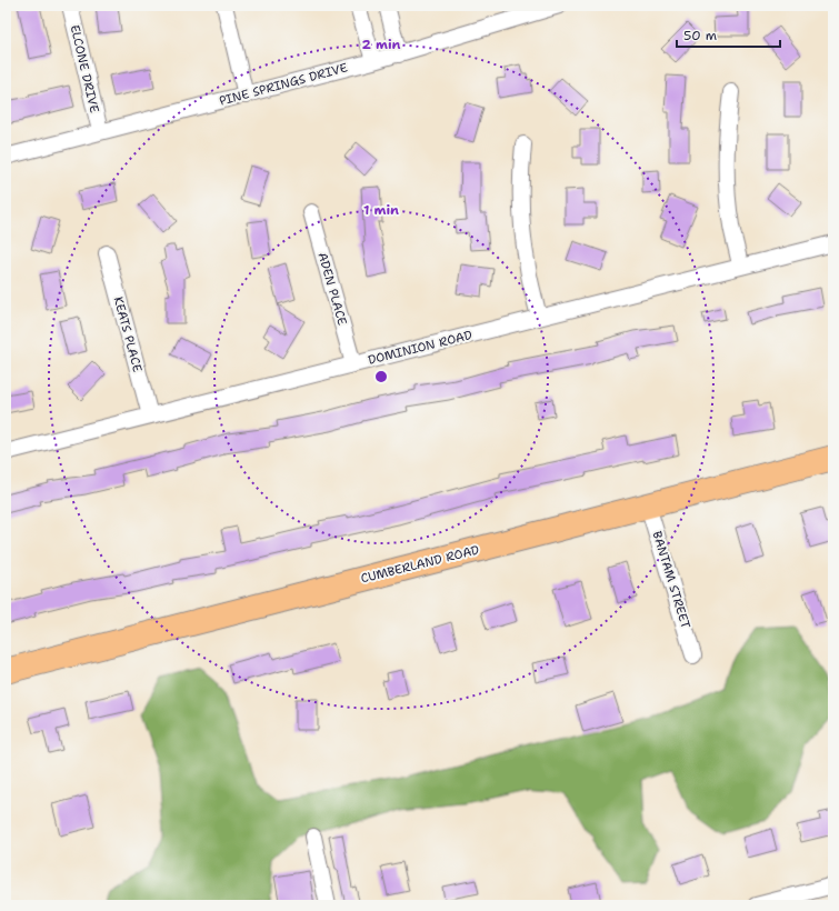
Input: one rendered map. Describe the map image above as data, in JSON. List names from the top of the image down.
{
  "streets": {
    "main road": ["CUMBERLAND ROAD"],
    "street": [
      "ELCONE DRIVE",
      "PINE SPRINGS DRIVE",
      "ADEN PLACE",
      "KEATS PLACE",
      "DOMINION ROAD",
      "BANTAM STREET"
    ]
  },
  "crossings": [
    ["ELCONE DRIVE", "PINE SPRINGS DRIVE"],
    ["ADEN PLACE", "DOMINION ROAD"],
    ["KEATS PLACE", "DOMINION ROAD"],
    ["CUMBERLAND ROAD", "BANTAM STREET"]
  ],
  "scale_bar": "50 m",
  "rings": ["2 min", "1 min"]
}
